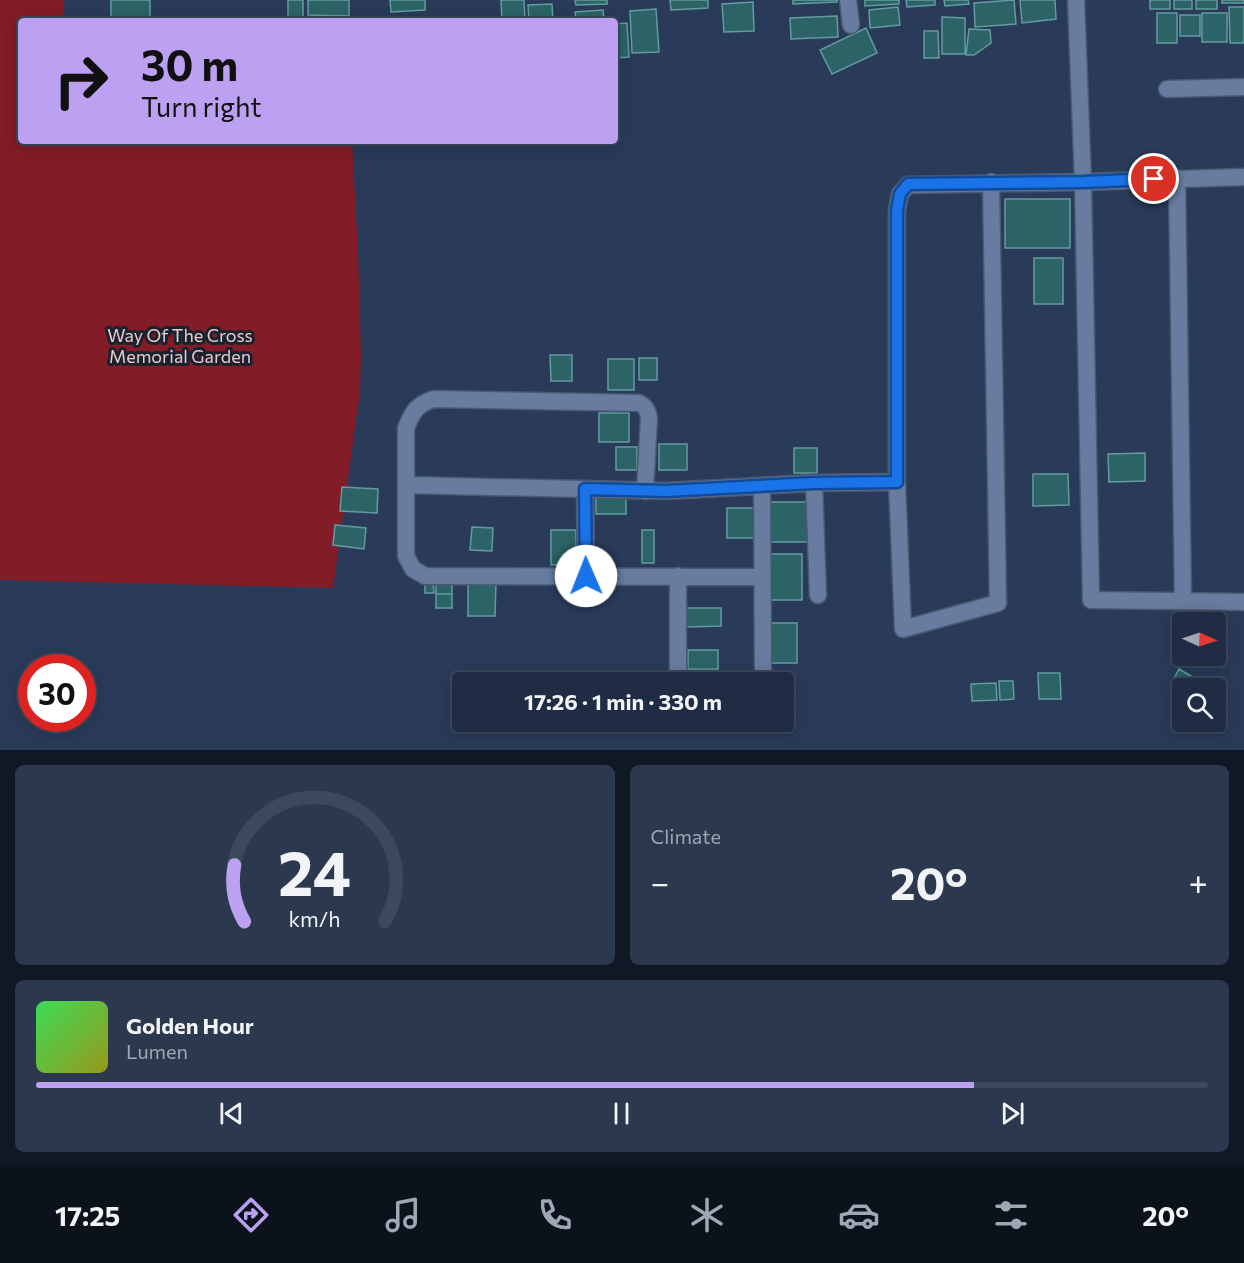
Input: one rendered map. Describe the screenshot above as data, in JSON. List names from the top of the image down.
{
  "parks": ["Way Of The Cross Memorial Garden"],
  "north": "right",
  "page": {
    "turn": ["30 m", "Turn right"],
    "limit": "30",
    "trip": "17:26 · 1 min · 330 m",
    "tile": "Climate",
    "heat": ["−", "20°", "+"],
    "song": ["Golden Hour", "Lumen"],
    "tabs": ["17:25", "20°"],
    "gauge": ["24", "km/h"]
  }
}
